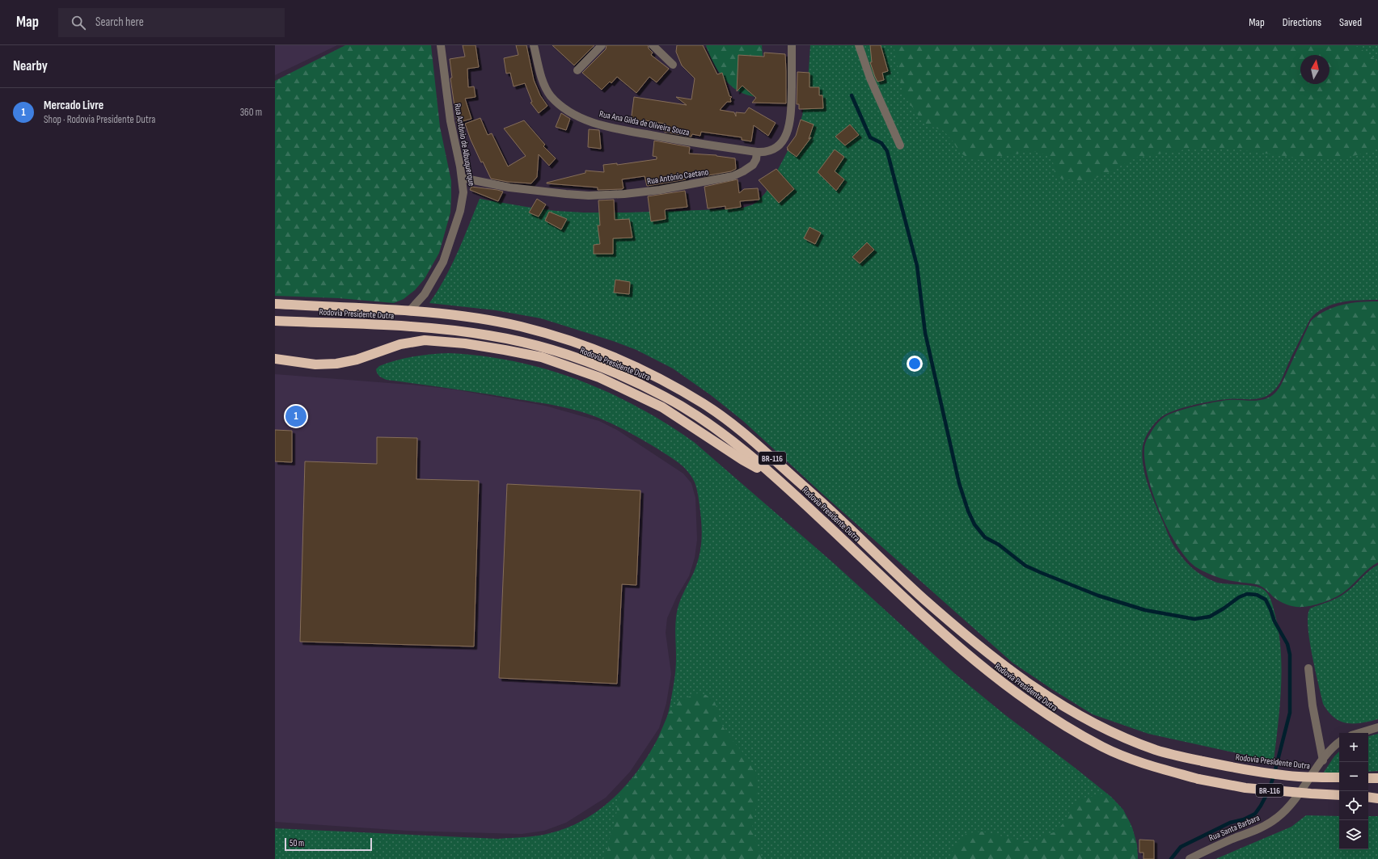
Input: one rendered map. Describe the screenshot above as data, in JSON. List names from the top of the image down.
{
  "streets": {
    "highway": ["Rodovia Presidente Dutra", "BR-116"],
    "street": [
      "Rua Ana Gilda de Oliveira Souza",
      "Rua Antônio de Albuquerque",
      "Rua Antônio Caetano",
      "Rua Santa Barbara"
    ]
  },
  "crossings": [
    ["Rua Ana Gilda de Oliveira Souza", "Rua Antônio Caetano"],
    ["Rua Antônio de Albuquerque", "Rua Antônio Caetano"],
    ["Rua Antônio de Albuquerque", "Rodovia Presidente Dutra"]
  ],
  "scale_bar": "50 m",
  "north": "top",
  "page": {
    "header": "Map",
    "search": "Search here",
    "nav": ["Map", "Directions", "Saved"],
    "heading": "Nearby",
    "list": [
      {
        "mark": "1",
        "name": "Mercado Livre",
        "note": "Shop · Rodovia Presidente Dutra",
        "value": "360 m"
      }
    ],
    "pins": "1",
    "map_buttons": ["+", "−"],
    "scale": "50 m"
  }
}
